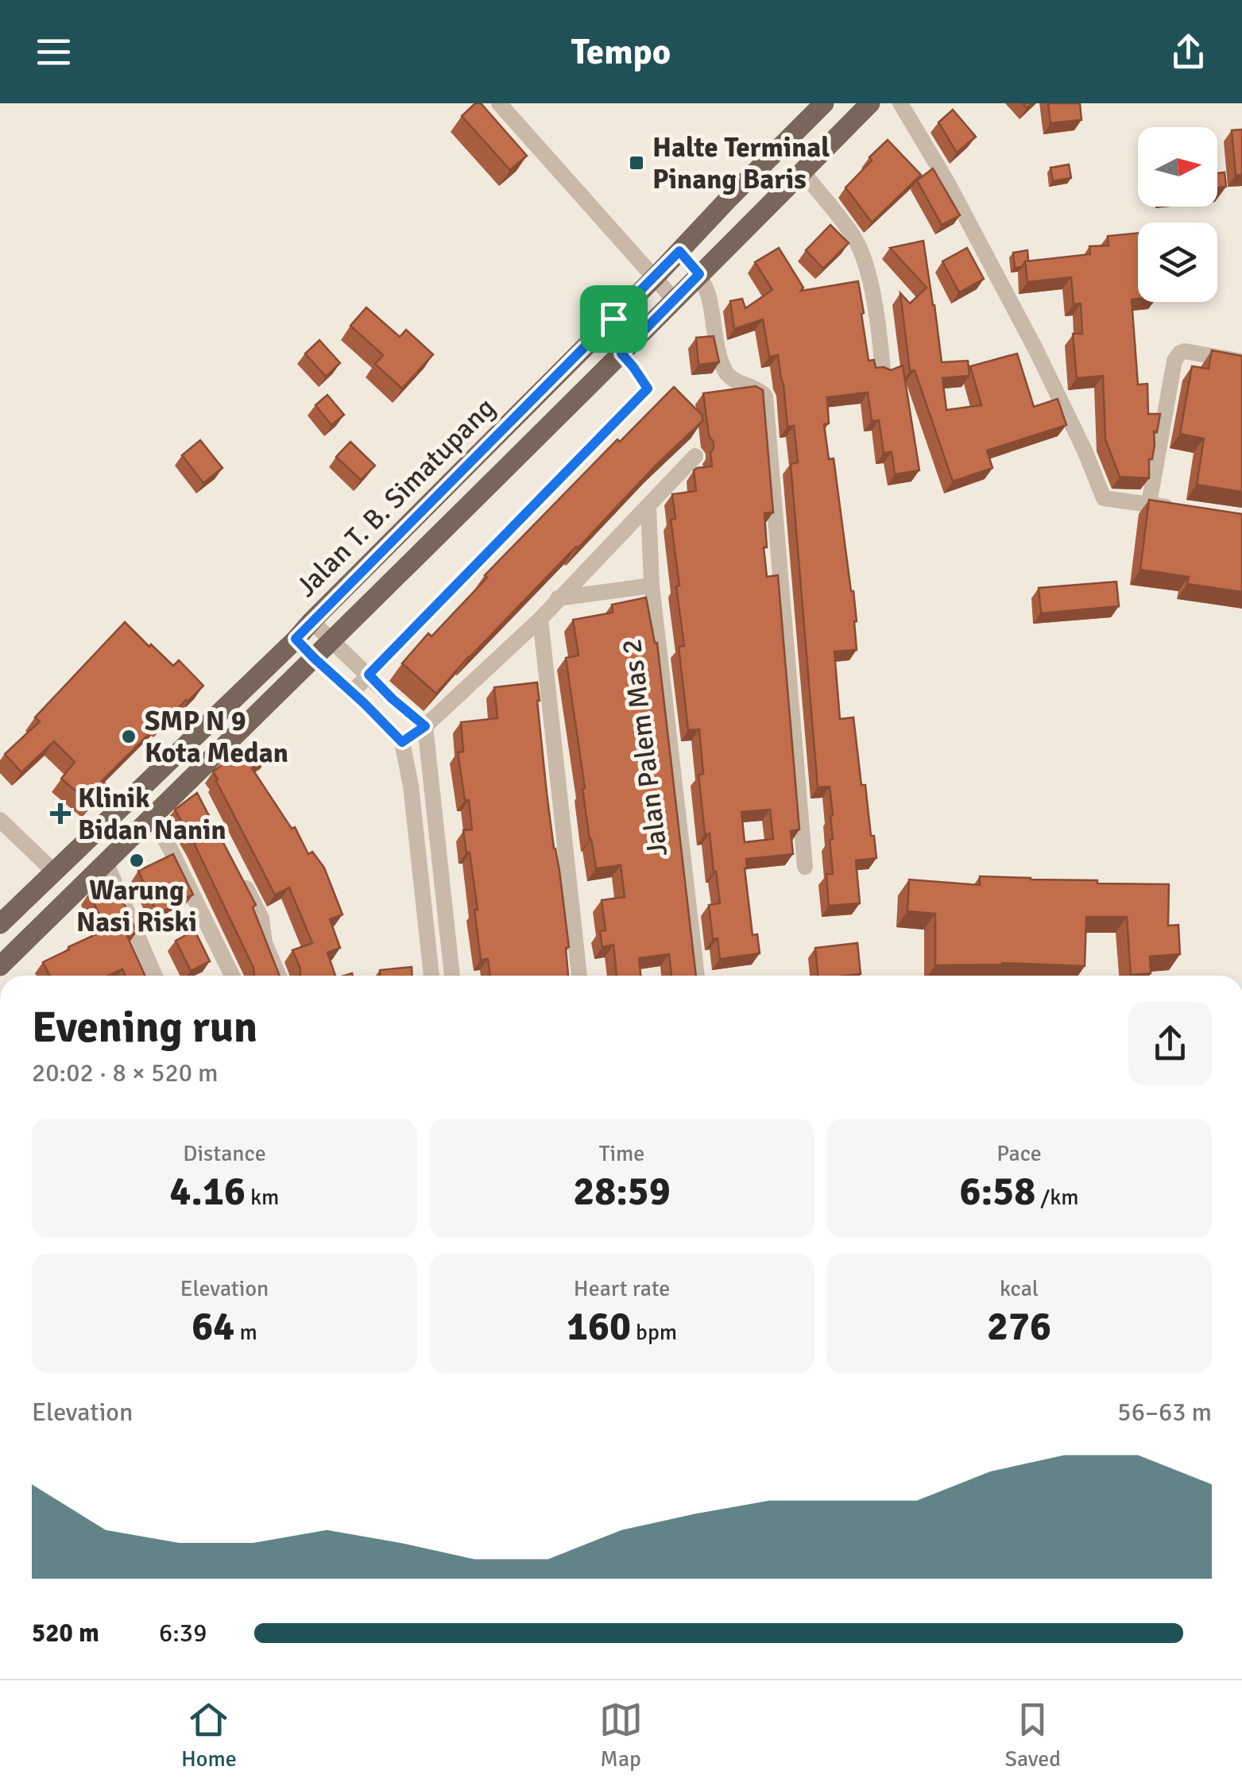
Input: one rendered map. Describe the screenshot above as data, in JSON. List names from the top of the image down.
{
  "streets": {
    "main road": ["Jalan T. B. Simatupang"],
    "street": ["Jalan Palem Mas 2"]
  },
  "places": {
    "transit": ["Halte Terminal Pinang Baris"],
    "other": ["SMP N 9 Kota Medan", "Warung Nasi Riski"],
    "health": ["Klinik Bidan Nanin"]
  },
  "north": "right",
  "page": {
    "header": "Tempo",
    "heading": ["Evening run", "20:02 · 8 × 520 m"],
    "stats": [
      ["Distance", "4.16 km"],
      ["Time", "28:59"],
      ["Pace", "6:58 /km"],
      ["Elevation", "64 m"],
      ["Heart rate", "160 bpm"],
      ["kcal", "276"]
    ],
    "chart": ["Elevation", "56–63 m"],
    "list": [
      {
        "name": "520 m",
        "note": "6:39"
      }
    ],
    "tabs": ["Home", "Map", "Saved"]
  }
}
